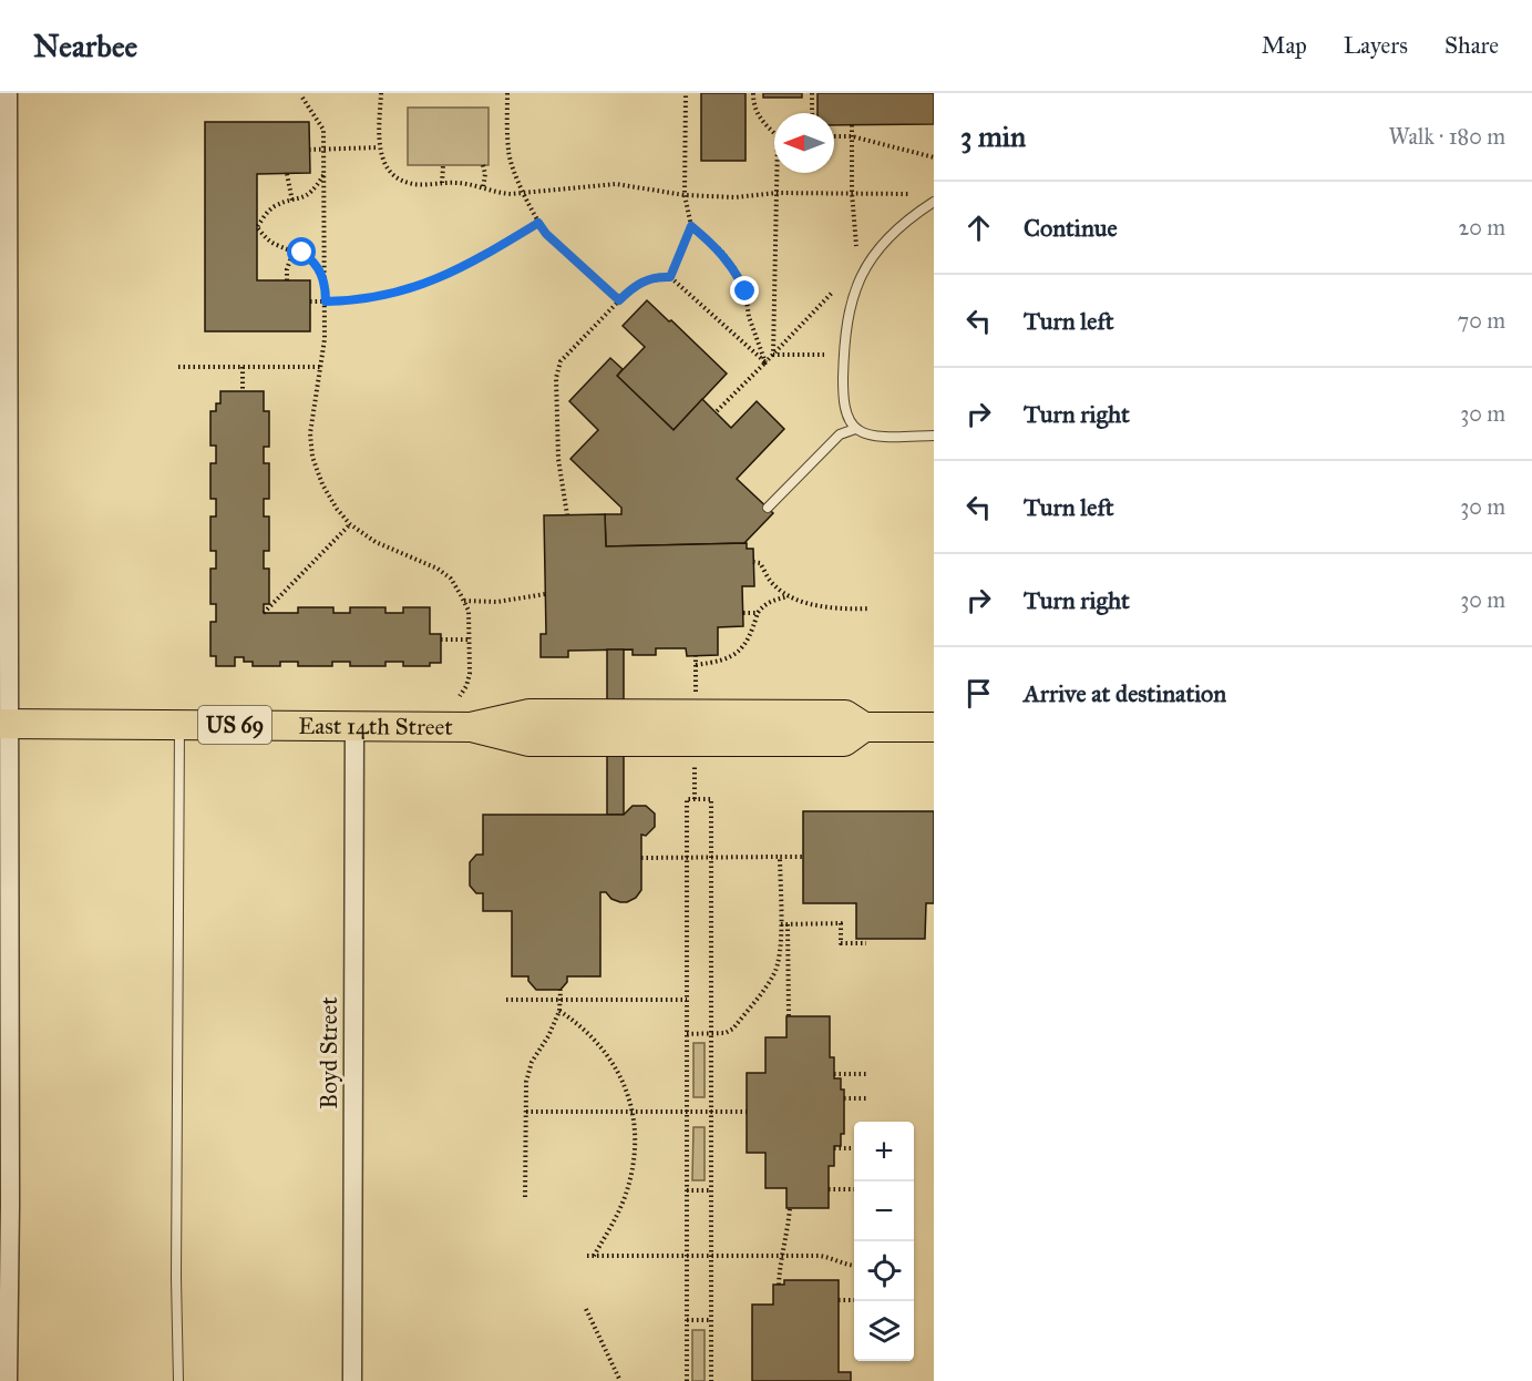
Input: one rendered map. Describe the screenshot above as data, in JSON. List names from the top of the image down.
{
  "streets": {
    "main road": ["US 69", "East 14th Street"],
    "street": ["Boyd Street"]
  },
  "crossings": [
    ["East 14th Street", "Boyd Street"]
  ],
  "north": "left",
  "page": {
    "header": "Nearbee",
    "nav": ["Map", "Layers", "Share"],
    "heading": ["3 min", "Walk · 180 m"],
    "list": [
      ["Continue", "20 m"],
      ["Turn left", "70 m"],
      ["Turn right", "30 m"],
      ["Turn left", "30 m"],
      ["Turn right", "30 m"],
      "Arrive at destination"
    ],
    "map_buttons": ["+", "−"]
  }
}
